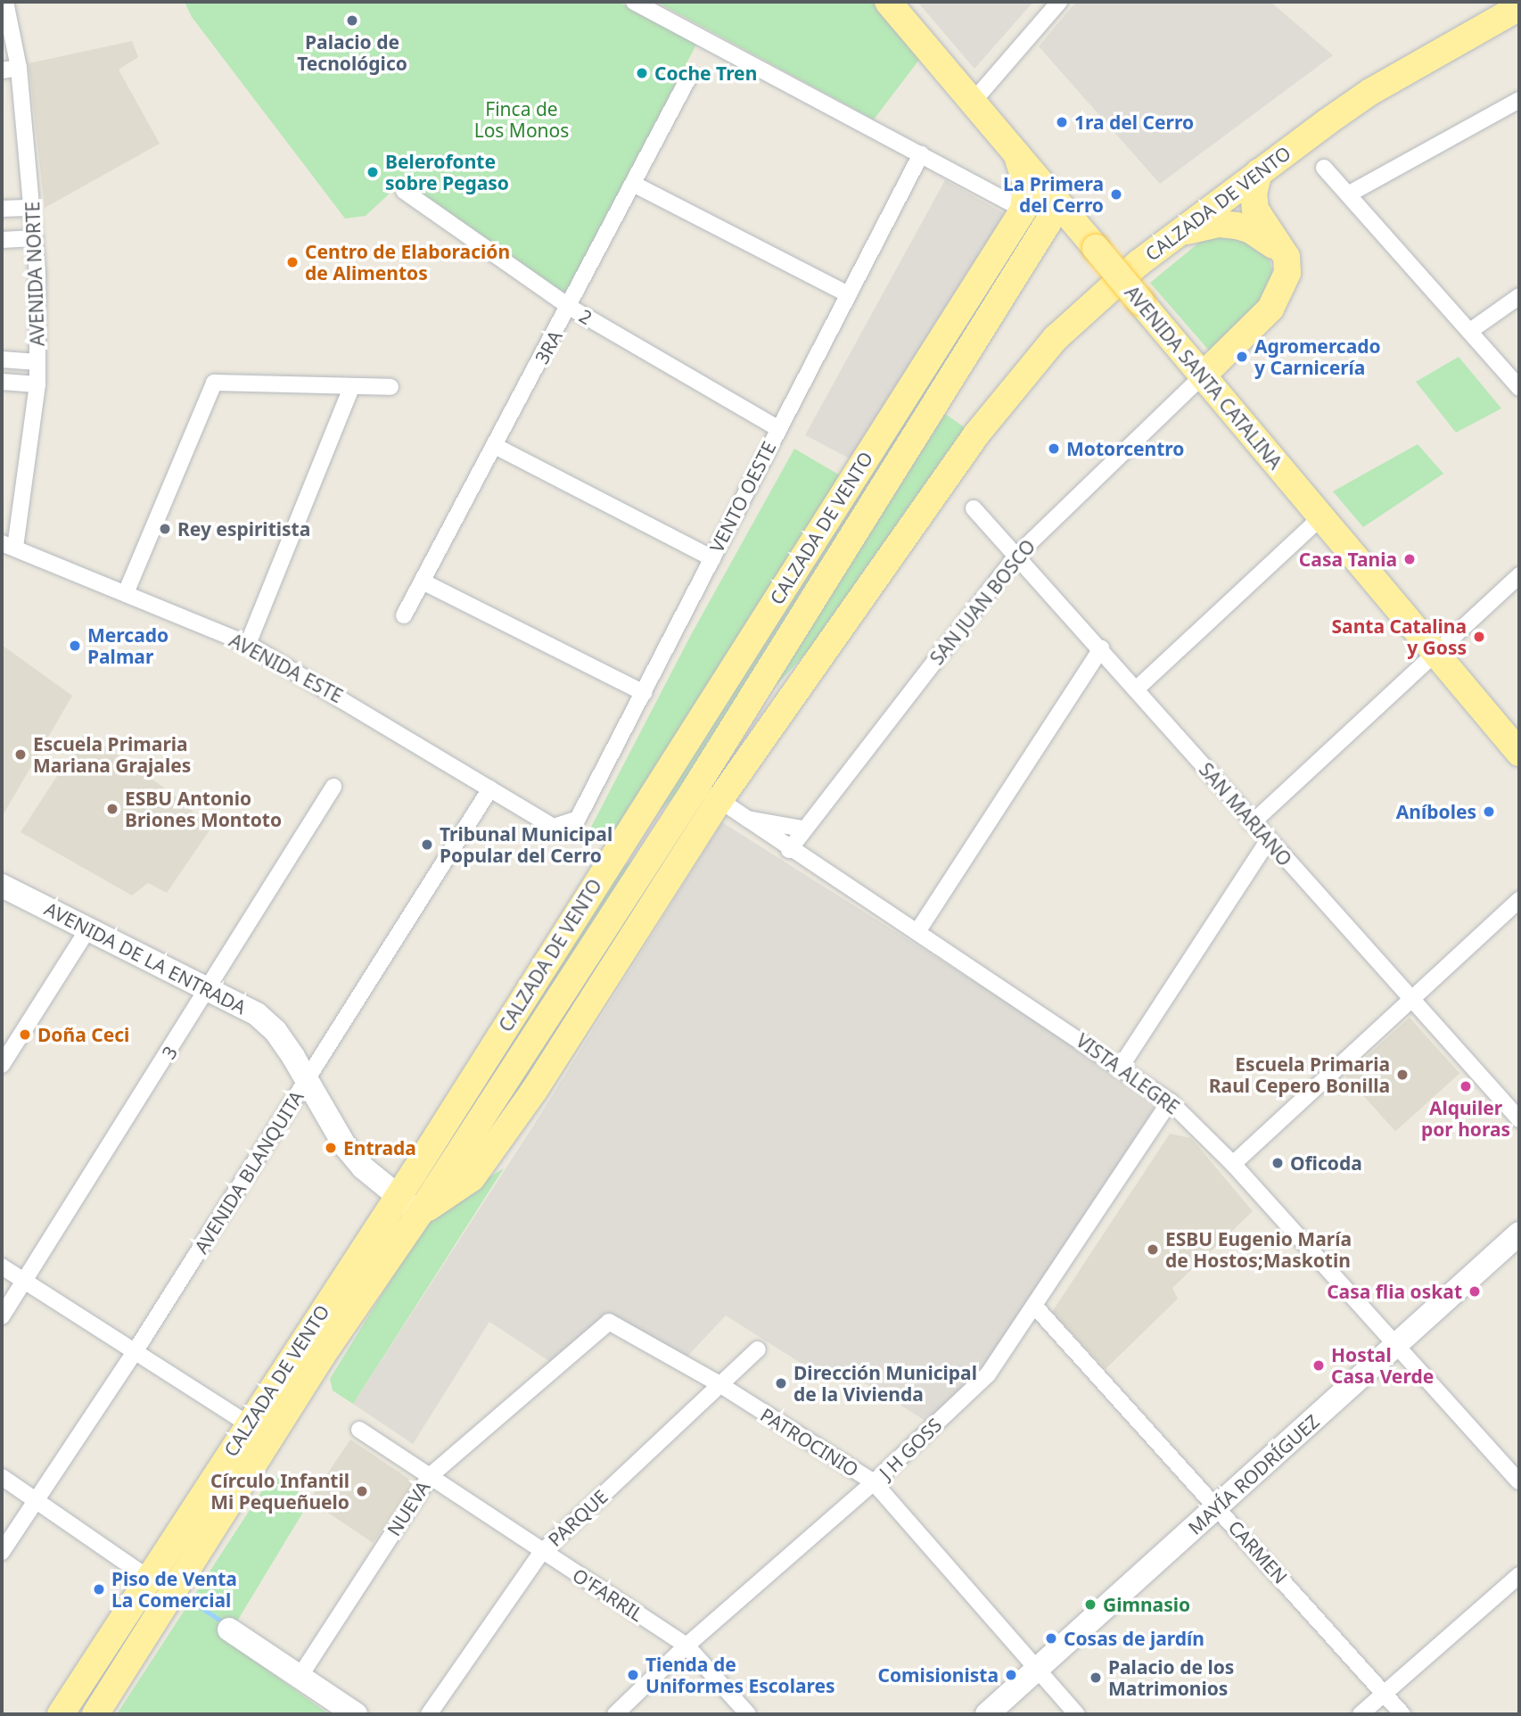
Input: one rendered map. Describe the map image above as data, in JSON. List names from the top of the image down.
{
  "streets": {
    "main road": [
      "CALZADA DE VENTO",
      "AVENIDA SANTA CATALINA",
      "AVENIDA DE LA ENTRADA",
      "MAYÍA RODRÍGUEZ"
    ],
    "street": [
      "AVENIDA NORTE",
      "2",
      "3RA",
      "VENTO OESTE",
      "SAN JUAN BOSCO",
      "AVENIDA ESTE",
      "SAN MARIANO",
      "3",
      "VISTA ALEGRE",
      "AVENIDA BLANQUITA",
      "PATROCINIO",
      "J H GOSS",
      "NUEVA",
      "PARQUE",
      "CARMEN",
      "O'FARRIL"
    ]
  },
  "crossings": [
    ["CALZADA DE VENTO", "AVENIDA SANTA CATALINA"],
    ["CALZADA DE VENTO", "AVENIDA DE LA ENTRADA"],
    ["CALZADA DE VENTO", "VISTA ALEGRE"],
    ["AVENIDA NORTE", "AVENIDA ESTE"],
    ["2", "3RA"],
    ["2", "VENTO OESTE"],
    ["AVENIDA SANTA CATALINA", "SAN JUAN BOSCO"],
    ["VENTO OESTE", "AVENIDA ESTE"],
    ["SAN JUAN BOSCO", "SAN MARIANO"],
    ["SAN JUAN BOSCO", "VISTA ALEGRE"],
    ["AVENIDA ESTE", "AVENIDA BLANQUITA"],
    ["AVENIDA DE LA ENTRADA", "3"],
    ["AVENIDA DE LA ENTRADA", "AVENIDA BLANQUITA"],
    ["VISTA ALEGRE", "J H GOSS"],
    ["VISTA ALEGRE", "MAYÍA RODRÍGUEZ"],
    ["PATROCINIO", "J H GOSS"],
    ["PATROCINIO", "MAYÍA RODRÍGUEZ"],
    ["PATROCINIO", "NUEVA"],
    ["PATROCINIO", "PARQUE"],
    ["J H GOSS", "CARMEN"],
    ["J H GOSS", "O'FARRIL"],
    ["MAYÍA RODRÍGUEZ", "CARMEN"],
    ["NUEVA", "O'FARRIL"],
    ["PARQUE", "O'FARRIL"]
  ],
  "parks": ["Finca de Los Monos"],
  "places": [
    "Palacio de Tecnológico",
    "Coche Tren",
    "1ra del Cerro",
    "Belerofonte sobre Pegaso",
    "La Primera del Cerro",
    "Centro de Elaboración de Alimentos",
    "Agromercado y Carnicería",
    "Motorcentro",
    "Rey espiritista",
    "Casa Tania",
    "Santa Catalina y Goss",
    "Mercado Palmar",
    "Escuela Primaria Mariana Grajales",
    "ESBU Antonio Briones Montoto",
    "Aníboles",
    "Tribunal Municipal Popular del Cerro",
    "Doña Ceci",
    "Escuela Primaria Raul Cepero Bonilla",
    "Alquiler por horas",
    "Entrada",
    "Oficoda",
    "ESBU Eugenio María de Hostos;Maskotin",
    "Casa flia oskat",
    "Hostal Casa Verde",
    "Dirección Municipal de la Vivienda",
    "Círculo Infantil Mi Pequeñuelo",
    "Piso de Venta La Comercial",
    "Gimnasio",
    "Cosas de jardín",
    "Tienda de Uniformes Escolares",
    "Comisionista",
    "Palacio de los Matrimonios"
  ]
}
